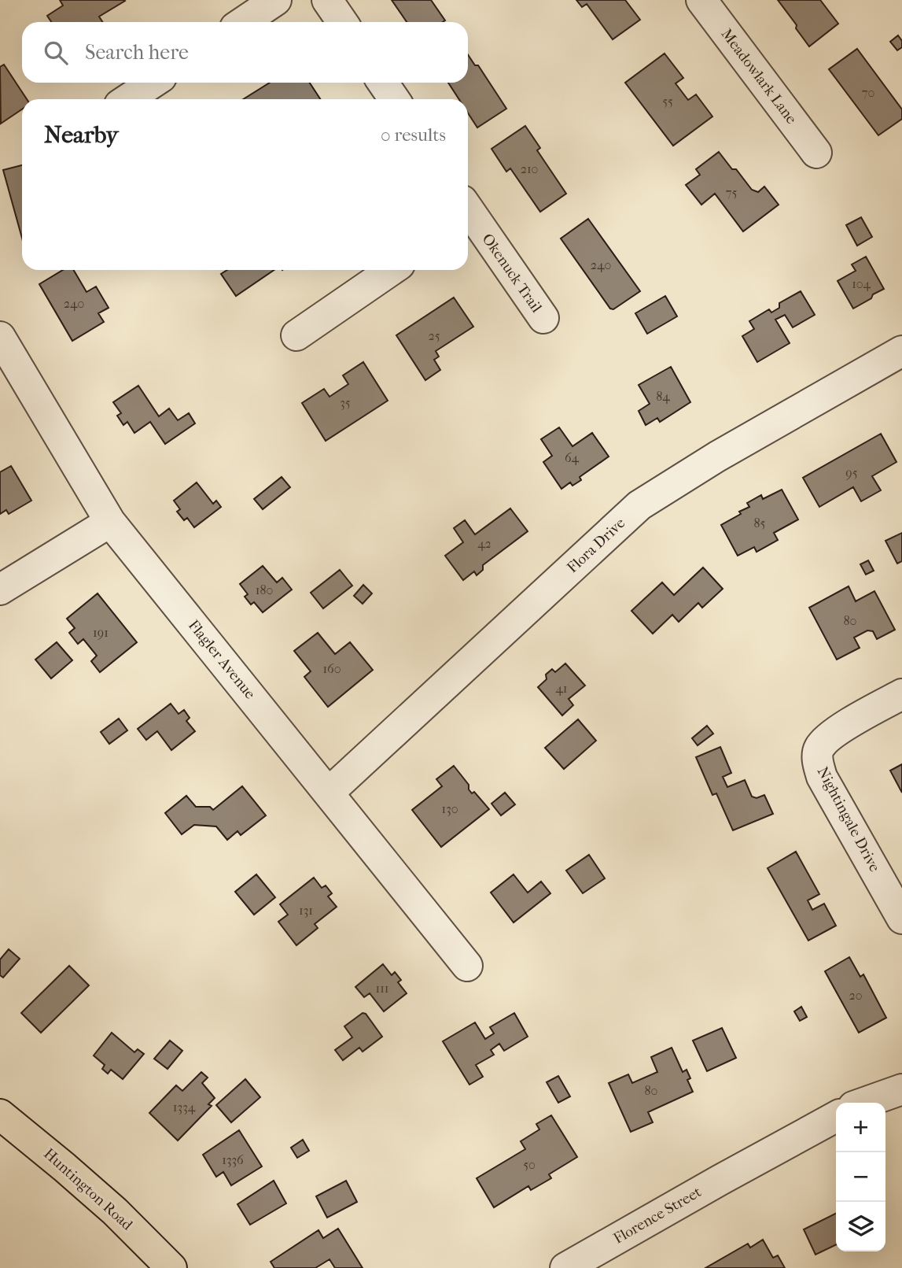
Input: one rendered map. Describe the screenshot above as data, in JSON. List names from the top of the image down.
{
  "streets": {
    "main road": ["Huntington Road"],
    "street": [
      "Meadowlark Lane",
      "Okenuck Trail",
      "Flora Drive",
      "Flagler Avenue",
      "Nightingale Drive",
      "Florence Street"
    ]
  },
  "crossings": [
    ["Flora Drive", "Flagler Avenue"]
  ],
  "house_numbers": [
    "70",
    "55",
    "210",
    "75",
    "240",
    "104",
    "240",
    "25",
    "84",
    "35",
    "64",
    "95",
    "85",
    "42",
    "180",
    "80",
    "191",
    "160",
    "41",
    "130",
    "131",
    "111",
    "20",
    "80",
    "1334",
    "1336",
    "50"
  ],
  "page": {
    "search": "Search here",
    "heading": ["Nearby", "0 results"],
    "map_buttons": ["+", "−"]
  }
}
